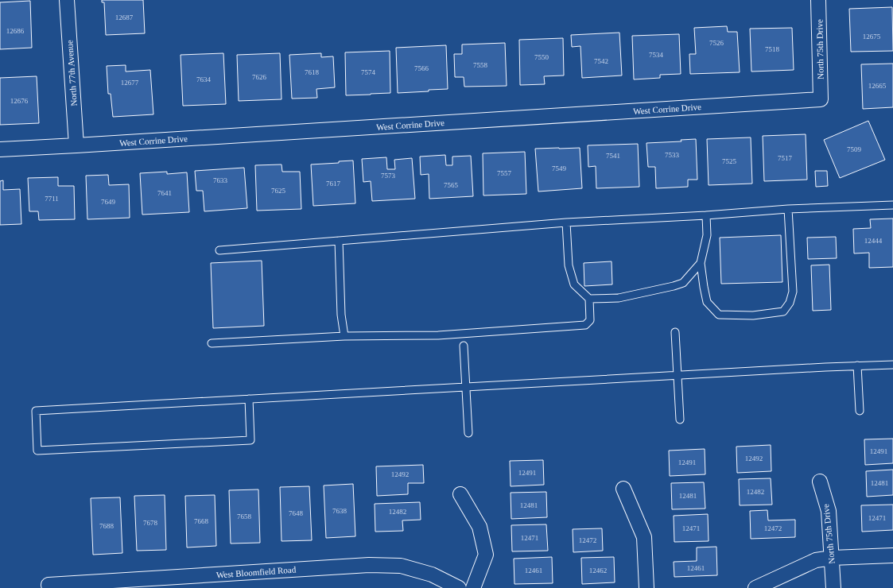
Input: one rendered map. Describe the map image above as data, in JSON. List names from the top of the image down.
{
  "streets": {
    "street": [
      "North 75th Drive",
      "North 77th Avenue",
      "West Corrine Drive",
      "West Bloomfield Road"
    ]
  },
  "crossings": [
    ["North 75th Drive", "West Corrine Drive"],
    ["North 77th Avenue", "West Corrine Drive"]
  ],
  "house_numbers": [
    "12687",
    "12686",
    "12675",
    "7526",
    "7518",
    "7534",
    "7550",
    "7542",
    "7558",
    "7566",
    "7618",
    "7574",
    "7626",
    "7634",
    "12677",
    "12665",
    "12676",
    "7509",
    "7533",
    "7541",
    "7517",
    "7525",
    "7549",
    "7557",
    "7573",
    "7633",
    "7617",
    "7565",
    "7625",
    "7641",
    "7711",
    "7649",
    "12444",
    "12491",
    "12492",
    "12491",
    "12491",
    "12492",
    "12481",
    "12482",
    "12481",
    "12481",
    "7638",
    "12482",
    "7648",
    "7658",
    "12471",
    "7668",
    "7678",
    "7688",
    "12471",
    "12472",
    "12471",
    "12472",
    "12461",
    "12461",
    "12462"
  ]
}
